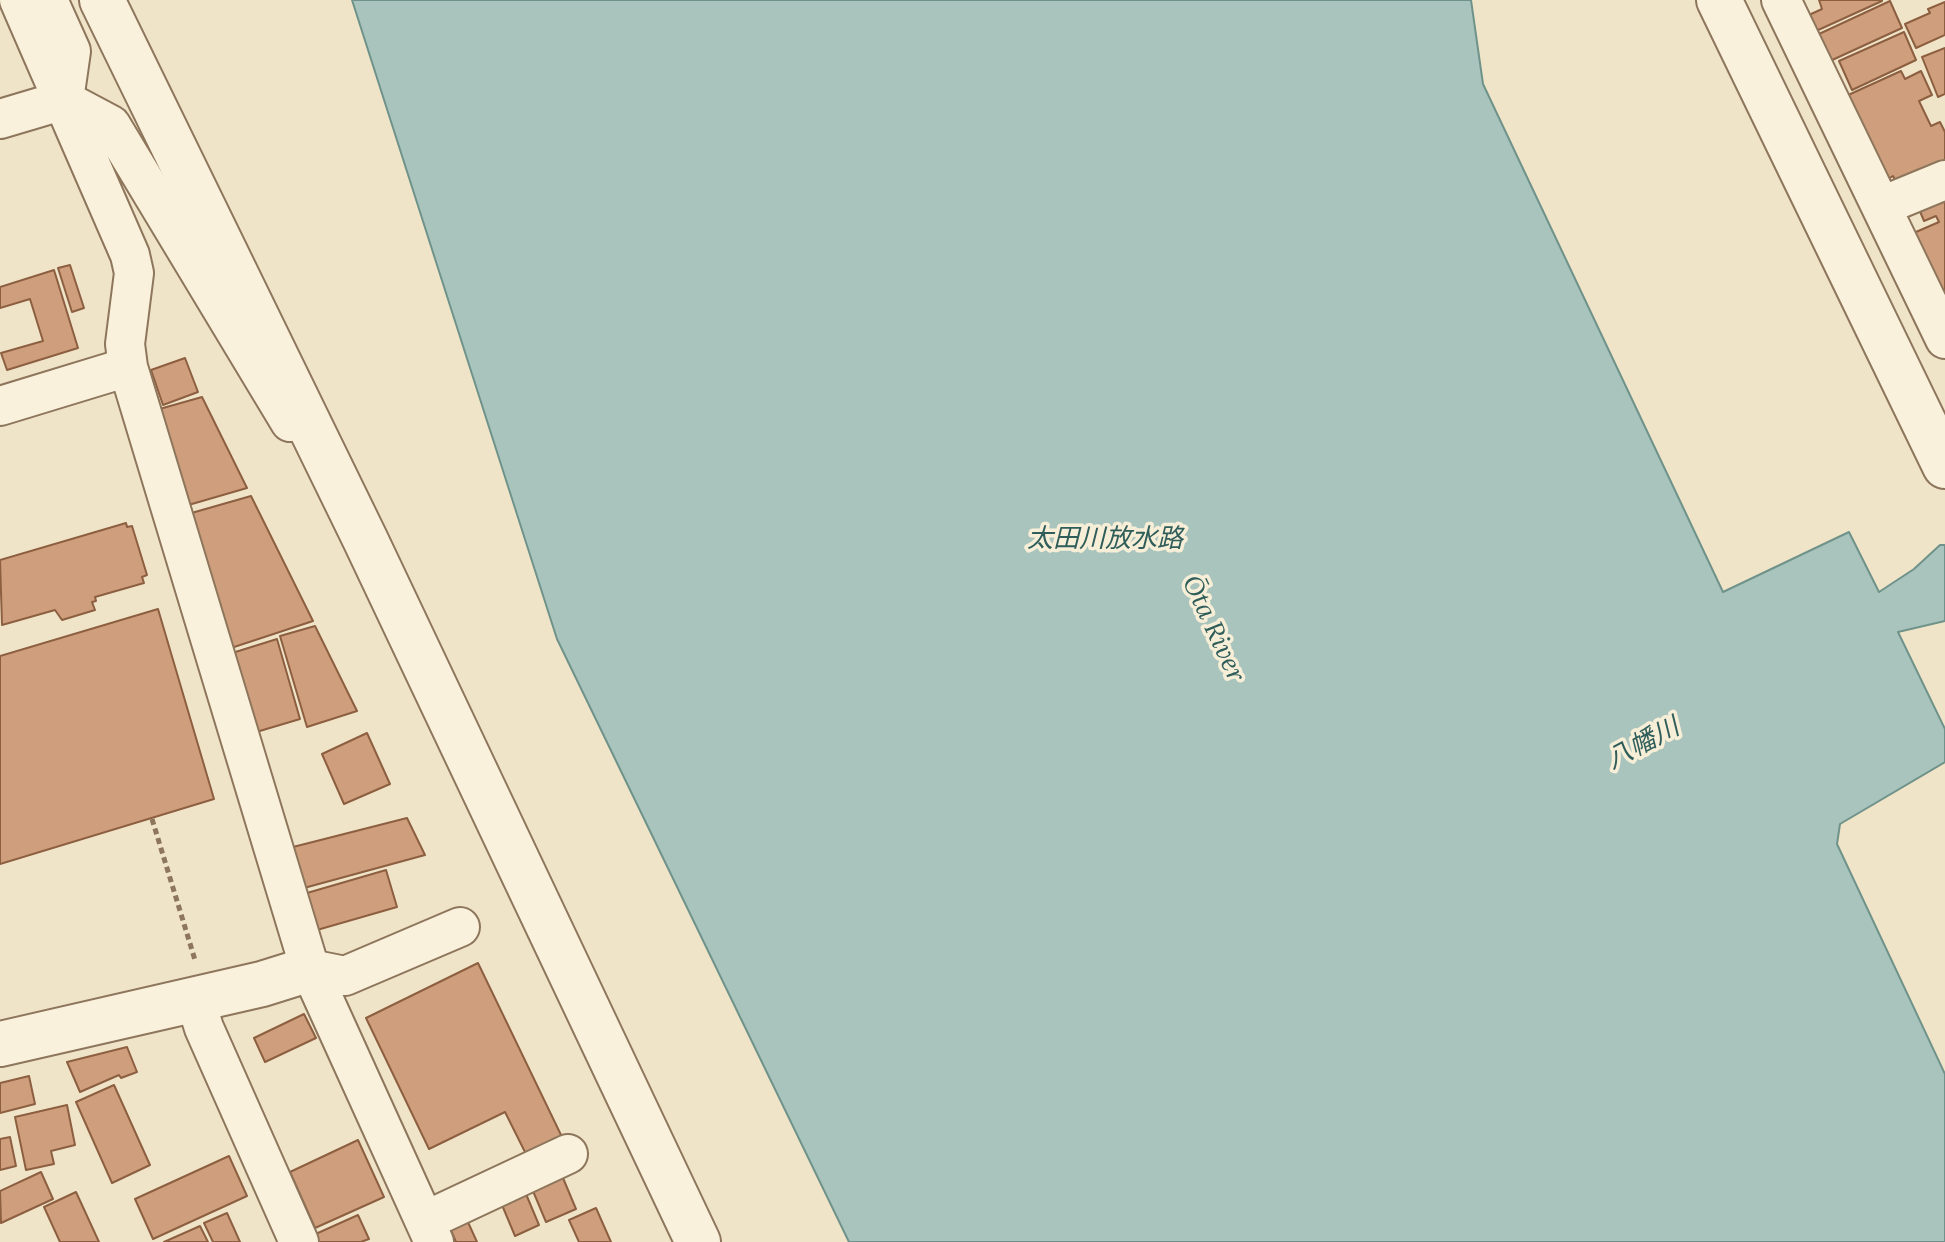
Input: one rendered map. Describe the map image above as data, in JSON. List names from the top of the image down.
{
  "water": ["太田川放水路", "Ōta River", "八幡川"]
}
